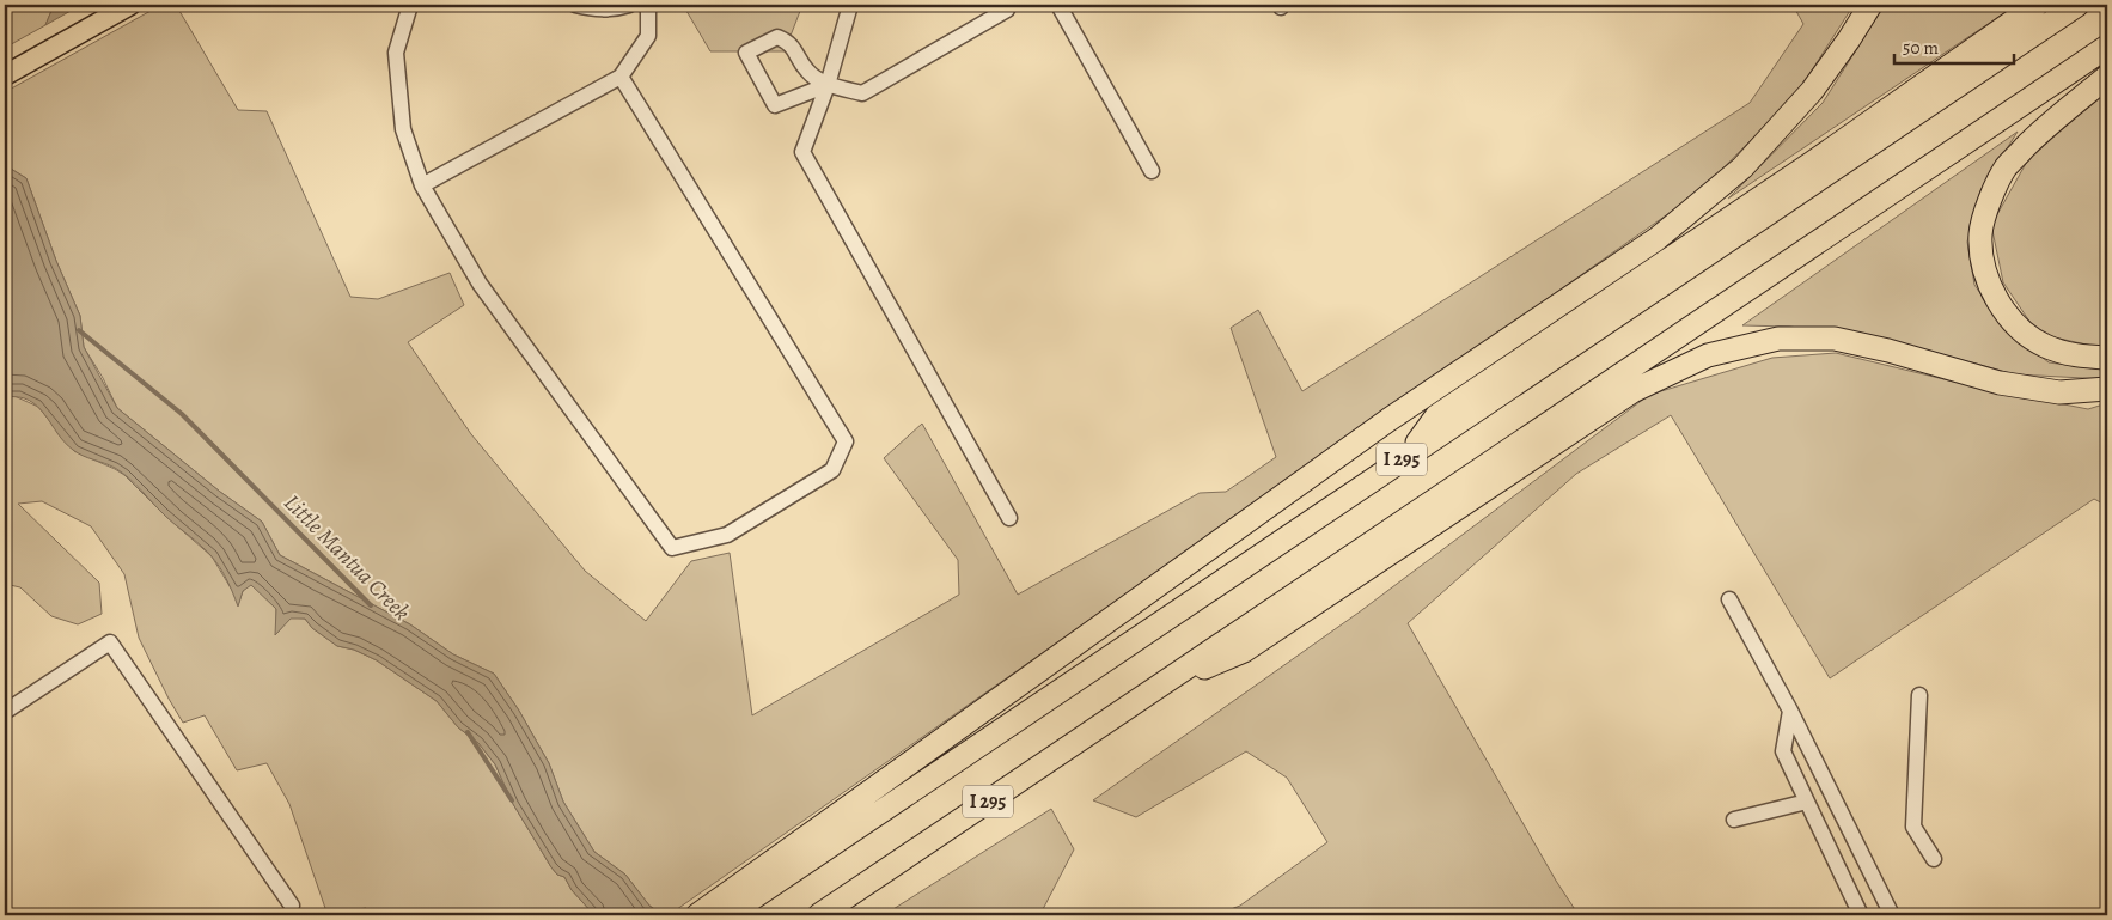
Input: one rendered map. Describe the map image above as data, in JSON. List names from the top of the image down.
{
  "streets": {
    "highway": ["I 295"]
  },
  "water": ["Little Mantua Creek"],
  "scale_bar": "50 m"
}
